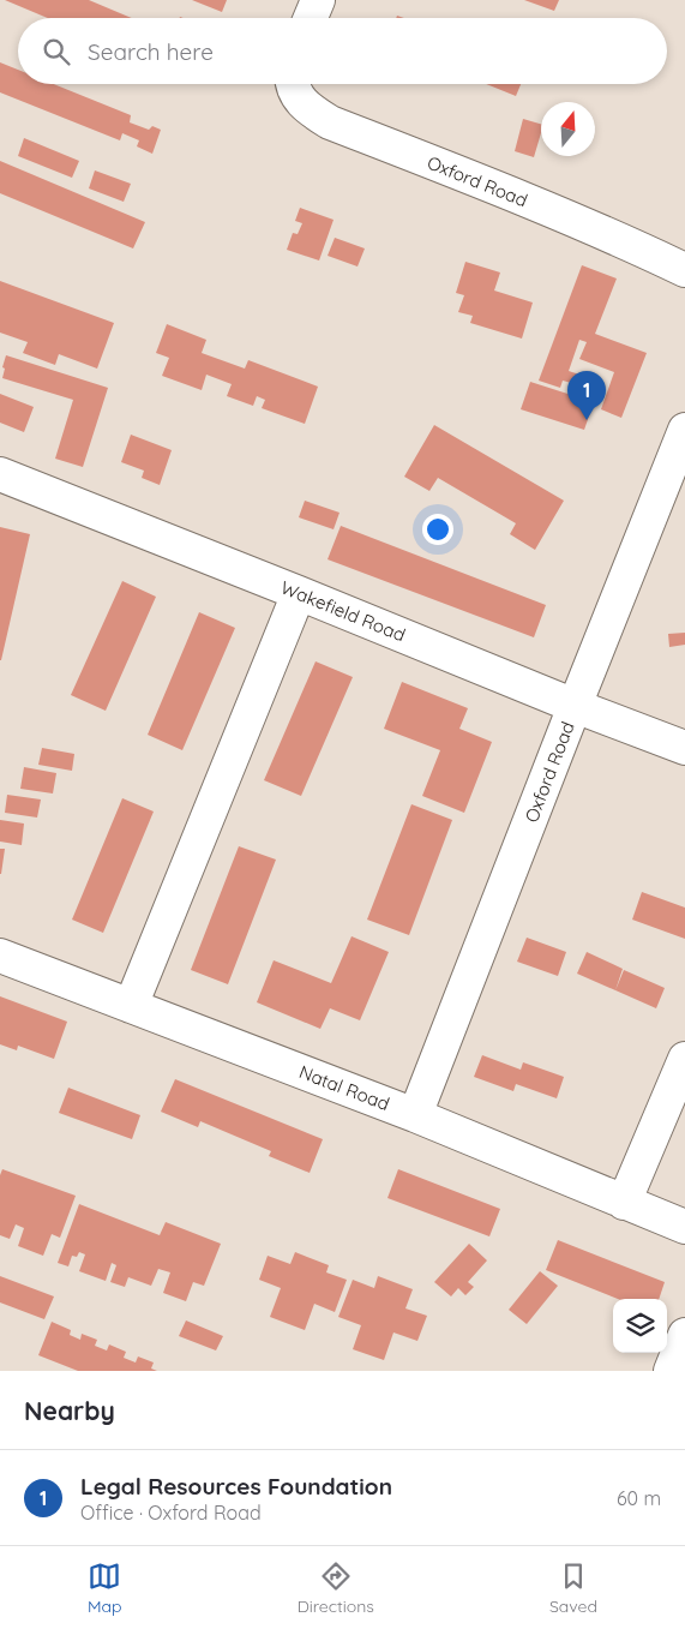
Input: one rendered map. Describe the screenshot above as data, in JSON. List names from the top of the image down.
{
  "streets": {
    "street": ["Oxford Road", "Wakefield Road", "Natal Road"]
  },
  "crossings": [
    ["Oxford Road", "Wakefield Road"],
    ["Oxford Road", "Natal Road"]
  ],
  "north": "top",
  "page": {
    "search": "Search here",
    "pins": "1",
    "heading": "Nearby",
    "list": [
      {
        "mark": "1",
        "name": "Legal Resources Foundation",
        "note": "Office · Oxford Road",
        "value": "60 m"
      }
    ],
    "nav": ["Map", "Directions", "Saved"]
  }
}
